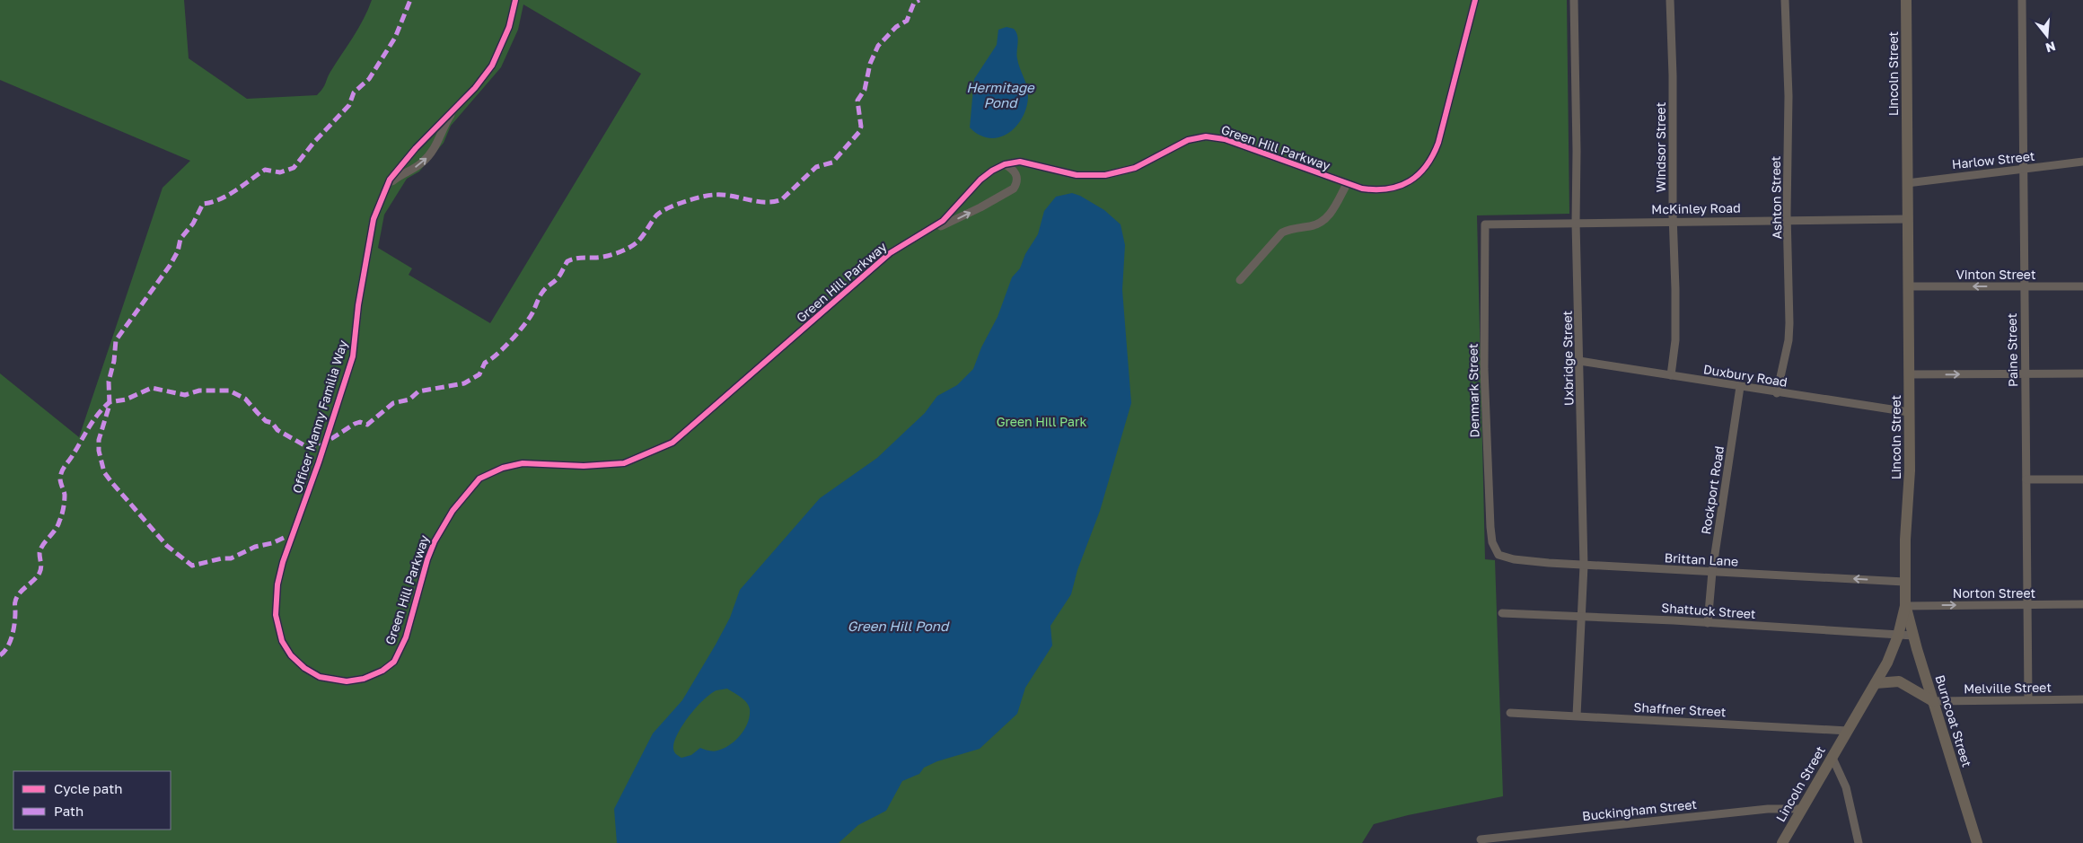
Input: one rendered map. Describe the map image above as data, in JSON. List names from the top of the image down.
{
  "streets": {
    "main road": ["Lincoln Street", "Burncoat Street"],
    "street": [
      "Green Hill Parkway",
      "Windsor Street",
      "Harlow Street",
      "Ashton Street",
      "McKinley Road",
      "Vinton Street",
      "Paine Street",
      "Uxbridge Street",
      "Duxbury Road",
      "Denmark Street",
      "Officer Manny Familia Way",
      "Rockport Road",
      "Brittan Lane",
      "Norton Street",
      "Shattuck Street",
      "Melville Street",
      "Shaffner Street",
      "Buckingham Street"
    ]
  },
  "crossings": [
    ["Lincoln Street", "Harlow Street"],
    ["Lincoln Street", "McKinley Road"],
    ["Lincoln Street", "Vinton Street"],
    ["Lincoln Street", "Duxbury Road"],
    ["Lincoln Street", "Brittan Lane"],
    ["Lincoln Street", "Norton Street"],
    ["Lincoln Street", "Shattuck Street"],
    ["Lincoln Street", "Shaffner Street"],
    ["Lincoln Street", "Burncoat Street"],
    ["Lincoln Street", "Buckingham Street"],
    ["Green Hill Parkway", "Officer Manny Familia Way"],
    ["Windsor Street", "McKinley Road"],
    ["Windsor Street", "Duxbury Road"],
    ["Harlow Street", "Paine Street"],
    ["Ashton Street", "McKinley Road"],
    ["Ashton Street", "Duxbury Road"],
    ["McKinley Road", "Uxbridge Street"],
    ["McKinley Road", "Denmark Street"],
    ["Vinton Street", "Paine Street"],
    ["Paine Street", "Norton Street"],
    ["Paine Street", "Melville Street"],
    ["Uxbridge Street", "Duxbury Road"],
    ["Uxbridge Street", "Brittan Lane"],
    ["Uxbridge Street", "Shattuck Street"],
    ["Uxbridge Street", "Shaffner Street"],
    ["Duxbury Road", "Rockport Road"],
    ["Denmark Street", "Brittan Lane"],
    ["Rockport Road", "Brittan Lane"],
    ["Rockport Road", "Shattuck Street"],
    ["Norton Street", "Burncoat Street"],
    ["Shattuck Street", "Burncoat Street"],
    ["Melville Street", "Burncoat Street"]
  ],
  "one_way": ["Vinton Street", "Brittan Lane", "Norton Street"],
  "water": ["Hermitage Pond", "Green Hill Pond"],
  "parks": ["Green Hill Park"],
  "legend": ["Cycle path", "Path"],
  "north": "bottom"
}
